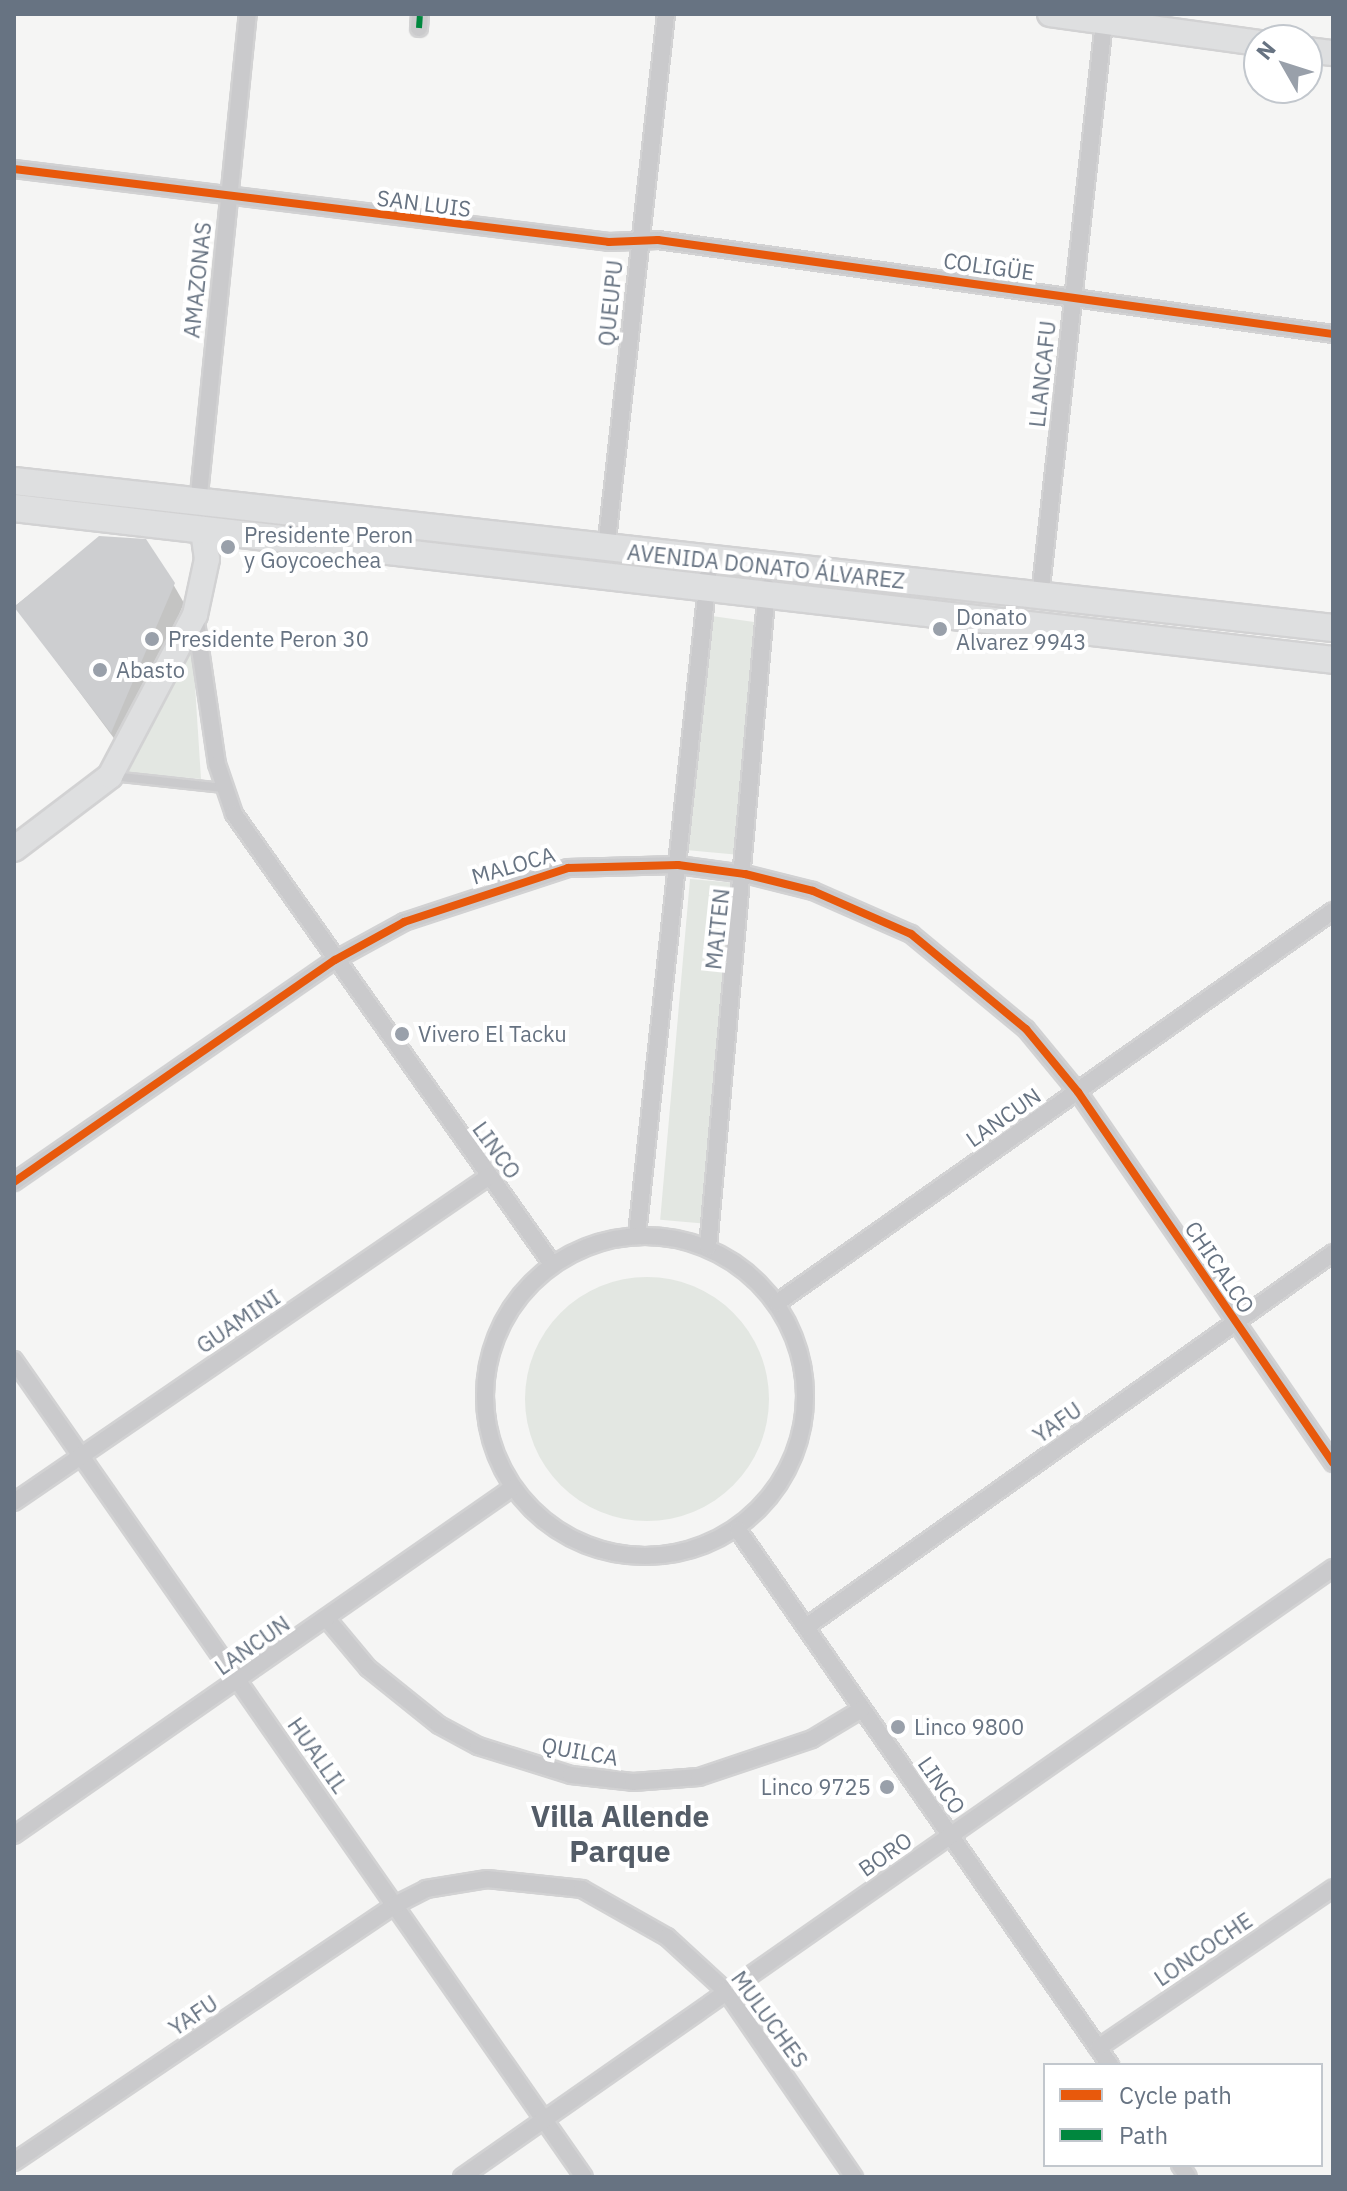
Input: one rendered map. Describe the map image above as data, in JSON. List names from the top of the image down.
{
  "streets": {
    "main road": ["AVENIDA DONATO ÁLVAREZ"],
    "street": [
      "SAN LUIS",
      "COLIGÜE",
      "AMAZONAS",
      "QUEUPU",
      "LLANCAFU",
      "MALOCA",
      "MAITEN",
      "LANCUN",
      "LINCO",
      "CHICALCO",
      "GUAMINI",
      "YAFU",
      "QUILCA",
      "HUALLIL",
      "BORO",
      "LONCOCHE",
      "MULUCHES"
    ]
  },
  "crossings": [
    ["SAN LUIS", "COLIGÜE"],
    ["SAN LUIS", "AMAZONAS"],
    ["SAN LUIS", "QUEUPU"],
    ["COLIGÜE", "QUEUPU"],
    ["COLIGÜE", "LLANCAFU"],
    ["AMAZONAS", "AVENIDA DONATO ÁLVAREZ"],
    ["QUEUPU", "AVENIDA DONATO ÁLVAREZ"],
    ["LLANCAFU", "AVENIDA DONATO ÁLVAREZ"],
    ["AVENIDA DONATO ÁLVAREZ", "MAITEN"],
    ["MALOCA", "MAITEN"],
    ["MALOCA", "LANCUN"],
    ["MALOCA", "LINCO"],
    ["MALOCA", "CHICALCO"],
    ["LANCUN", "CHICALCO"],
    ["LANCUN", "QUILCA"],
    ["LANCUN", "HUALLIL"],
    ["LINCO", "GUAMINI"],
    ["LINCO", "YAFU"],
    ["LINCO", "QUILCA"],
    ["LINCO", "BORO"],
    ["LINCO", "LONCOCHE"],
    ["CHICALCO", "YAFU"],
    ["GUAMINI", "HUALLIL"],
    ["YAFU", "HUALLIL"],
    ["YAFU", "MULUCHES"],
    ["HUALLIL", "BORO"],
    ["HUALLIL", "MULUCHES"],
    ["BORO", "MULUCHES"]
  ],
  "districts": ["Villa Allende Parque"],
  "places": [
    "Presidente Peron y Goycoechea",
    "Donato Alvarez 9943",
    "Presidente Peron 30",
    "Abasto",
    "Vivero El Tacku",
    "Linco 9800",
    "Linco 9725"
  ],
  "legend": ["Cycle path", "Path"],
  "north": "top left"
}
